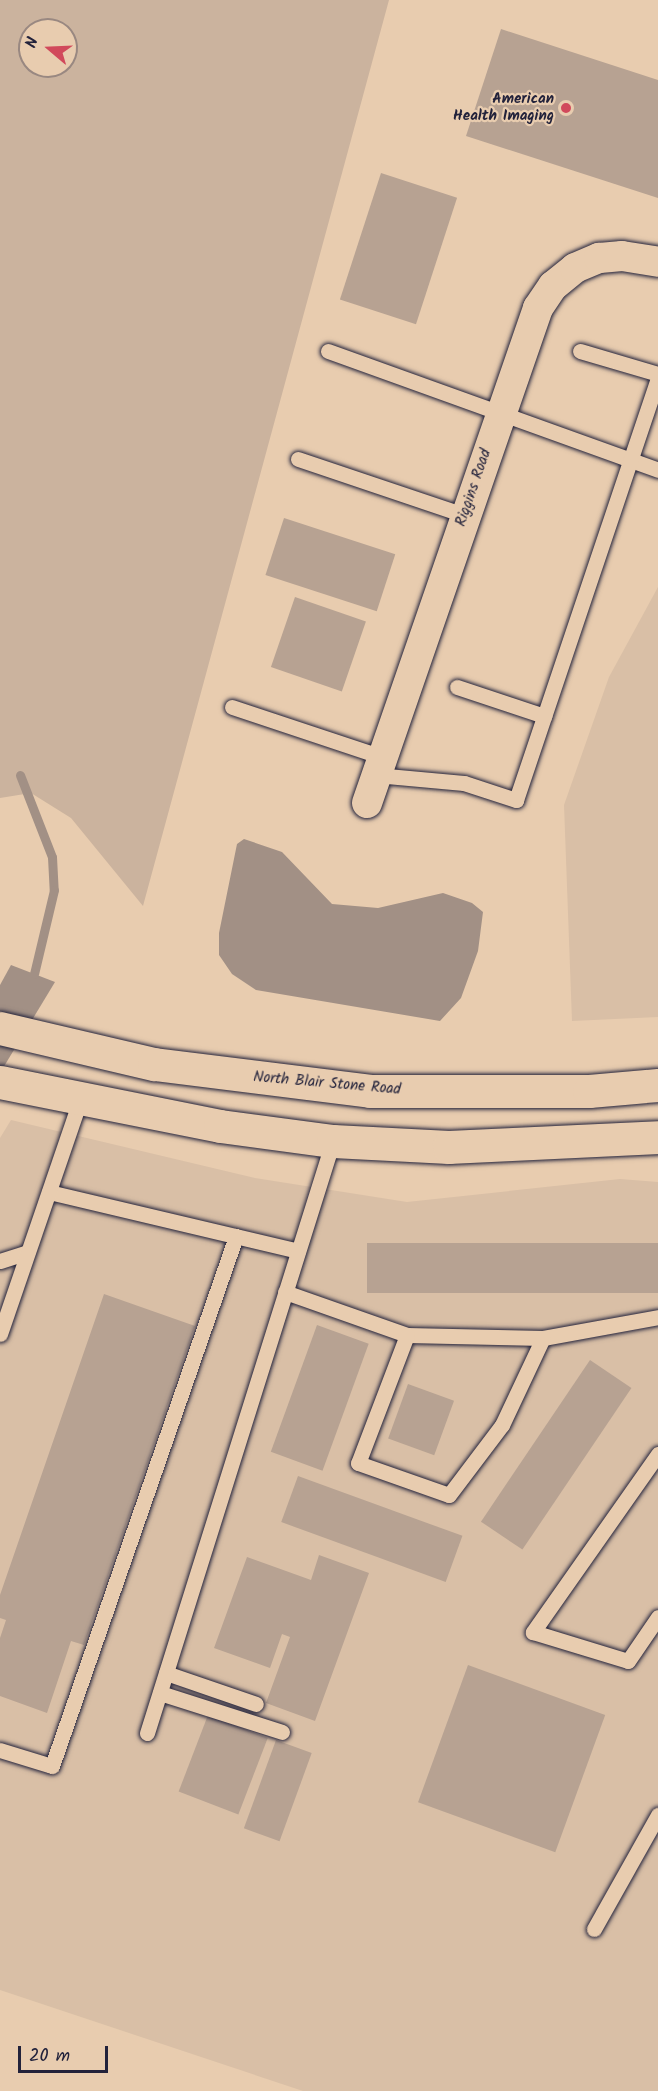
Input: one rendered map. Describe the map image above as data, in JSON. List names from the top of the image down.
{
  "streets": {
    "main road": ["North Blair Stone Road"],
    "street": ["Riggins Road"]
  },
  "places": ["American Health Imaging"],
  "scale_bar": "20 m",
  "north": "left"
}
